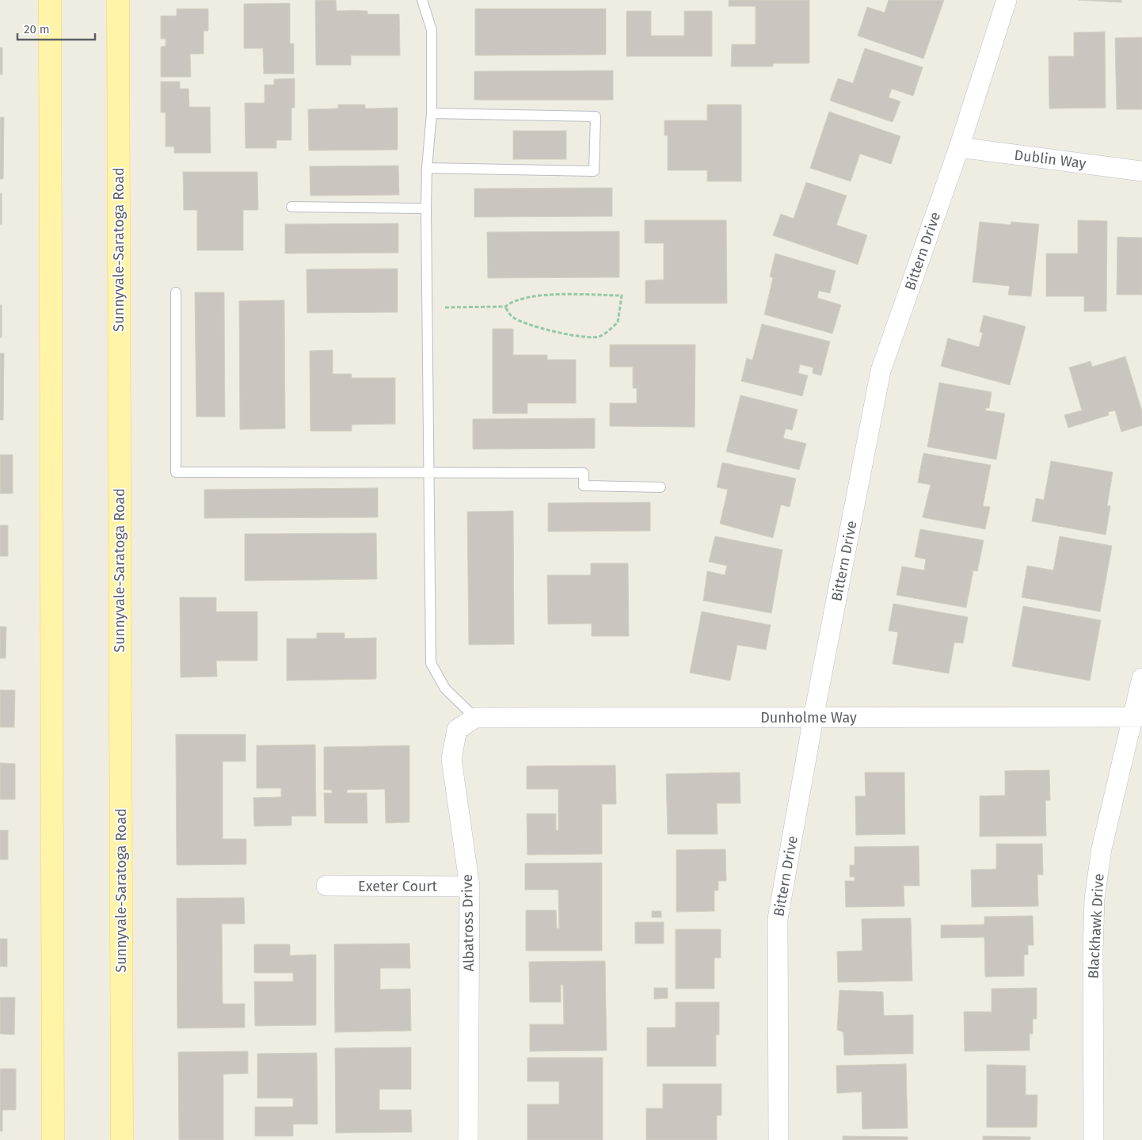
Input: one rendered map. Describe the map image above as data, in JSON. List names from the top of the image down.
{
  "streets": {
    "main road": ["Sunnyvale-Saratoga Road"],
    "street": [
      "Dublin Way",
      "Bittern Drive",
      "Dunholme Way",
      "Exeter Court",
      "Albatross Drive",
      "Blackhawk Drive"
    ]
  },
  "crossings": [
    ["Dublin Way", "Bittern Drive"],
    ["Bittern Drive", "Dunholme Way"],
    ["Dunholme Way", "Albatross Drive"],
    ["Dunholme Way", "Blackhawk Drive"],
    ["Exeter Court", "Albatross Drive"]
  ],
  "scale_bar": "20 m"
}
